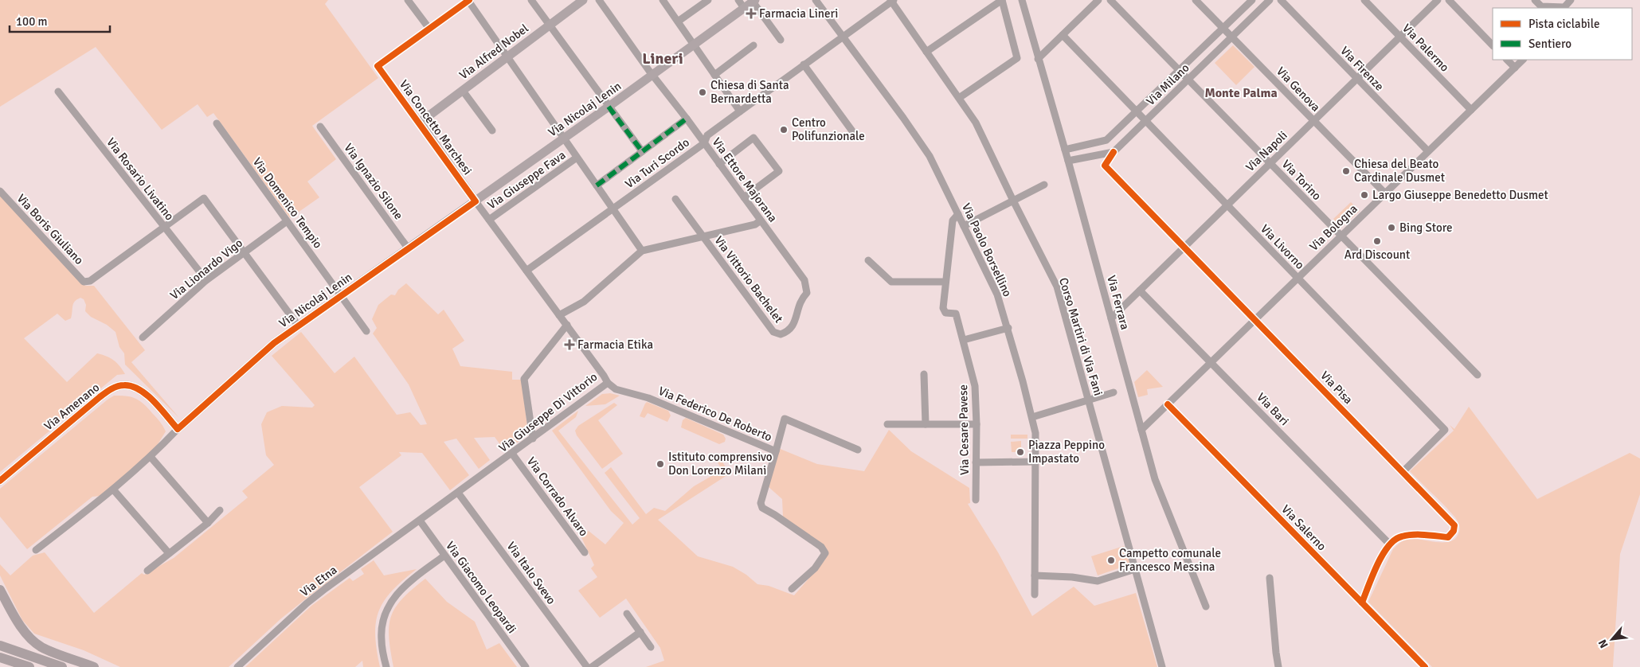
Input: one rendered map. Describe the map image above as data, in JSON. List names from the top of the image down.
{
  "streets": {
    "main road": [
      "Via Alfred Nobel",
      "Via Nicolaj Lenin",
      "Via Concetto Marchesi",
      "Via Amenano"
    ],
    "street": [
      "Via Palermo",
      "Via Firenze",
      "Via Milano",
      "Via Genova",
      "Via Napoli",
      "Via Turi Scordo",
      "Via Rosario Livatino",
      "Via Giuseppe Fava",
      "Via Ettore Majorana",
      "Via Torino",
      "Via Ignazio Silone",
      "Via Domenico Tempio",
      "Via Bologna",
      "Via Boris Giuliano",
      "Via Livorno",
      "Via Paolo Borsellino",
      "Via Lionardo Vigo",
      "Via Vittorio Bachelet",
      "Via Ferrara",
      "Corso Martiri di Via Fani",
      "Via Pisa",
      "Via Bari",
      "Via Giuseppe Di Vittorio",
      "Via Federico De Roberto",
      "Via Cesare Pavese",
      "Via Corrado Alvaro",
      "Via Salerno",
      "Via Italo Svevo",
      "Via Etna",
      "Via Giacomo Leopardi"
    ]
  },
  "crossings": [
    ["Via Palermo", "Via Napoli"],
    ["Via Palermo", "Via Bologna"],
    ["Via Alfred Nobel", "Via Concetto Marchesi"],
    ["Via Firenze", "Via Napoli"],
    ["Via Firenze", "Via Bologna"],
    ["Via Milano", "Via Genova"],
    ["Via Milano", "Via Torino"],
    ["Via Milano", "Via Livorno"],
    ["Via Milano", "Via Ferrara"],
    ["Via Milano", "Via Pisa"],
    ["Via Genova", "Via Napoli"],
    ["Via Genova", "Via Bologna"],
    ["Via Nicolaj Lenin", "Via Concetto Marchesi"],
    ["Via Nicolaj Lenin", "Via Ettore Majorana"],
    ["Via Nicolaj Lenin", "Via Ignazio Silone"],
    ["Via Nicolaj Lenin", "Via Domenico Tempio"],
    ["Via Nicolaj Lenin", "Via Amenano"],
    ["Via Nicolaj Lenin", "Via Giuseppe Di Vittorio"],
    ["Via Concetto Marchesi", "Via Giuseppe Di Vittorio"],
    ["Via Napoli", "Via Torino"],
    ["Via Napoli", "Via Livorno"],
    ["Via Napoli", "Via Ferrara"],
    ["Via Napoli", "Via Pisa"],
    ["Via Napoli", "Via Bari"],
    ["Via Turi Scordo", "Via Ettore Majorana"],
    ["Via Turi Scordo", "Via Paolo Borsellino"],
    ["Via Turi Scordo", "Corso Martiri di Via Fani"],
    ["Via Turi Scordo", "Via Giuseppe Di Vittorio"],
    ["Via Rosario Livatino", "Via Boris Giuliano"],
    ["Via Rosario Livatino", "Via Lionardo Vigo"],
    ["Via Giuseppe Fava", "Via Giuseppe Di Vittorio"],
    ["Via Ettore Majorana", "Via Vittorio Bachelet"],
    ["Via Torino", "Via Bologna"],
    ["Via Domenico Tempio", "Via Lionardo Vigo"],
    ["Via Bologna", "Via Livorno"],
    ["Via Bologna", "Via Ferrara"],
    ["Via Bologna", "Via Pisa"],
    ["Via Bologna", "Via Bari"],
    ["Via Bologna", "Via Salerno"],
    ["Via Livorno", "Via Pisa"],
    ["Via Pisa", "Via Bari"],
    ["Via Giuseppe Di Vittorio", "Via Federico De Roberto"],
    ["Via Giuseppe Di Vittorio", "Via Corrado Alvaro"],
    ["Via Giuseppe Di Vittorio", "Via Italo Svevo"],
    ["Via Giuseppe Di Vittorio", "Via Etna"],
    ["Via Giuseppe Di Vittorio", "Via Giacomo Leopardi"],
    ["Via Etna", "Via Giacomo Leopardi"]
  ],
  "districts": ["Lineri", "Monte Palma"],
  "places": {
    "health": ["Farmacia Lineri", "Farmacia Etika"],
    "other": [
      "Chiesa di Santa Bernardetta",
      "Centro Polifunzionale",
      "Chiesa del Beato Cardinale Dusmet",
      "Largo Giuseppe Benedetto Dusmet",
      "Bing Store",
      "Ard Discount",
      "Piazza Peppino Impastato",
      "Istituto comprensivo Don Lorenzo Milani",
      "Campetto comunale Francesco Messina"
    ]
  },
  "legend": ["Pista ciclabile", "Sentiero"],
  "scale_bar": "100 m",
  "north": "bottom left"
}
